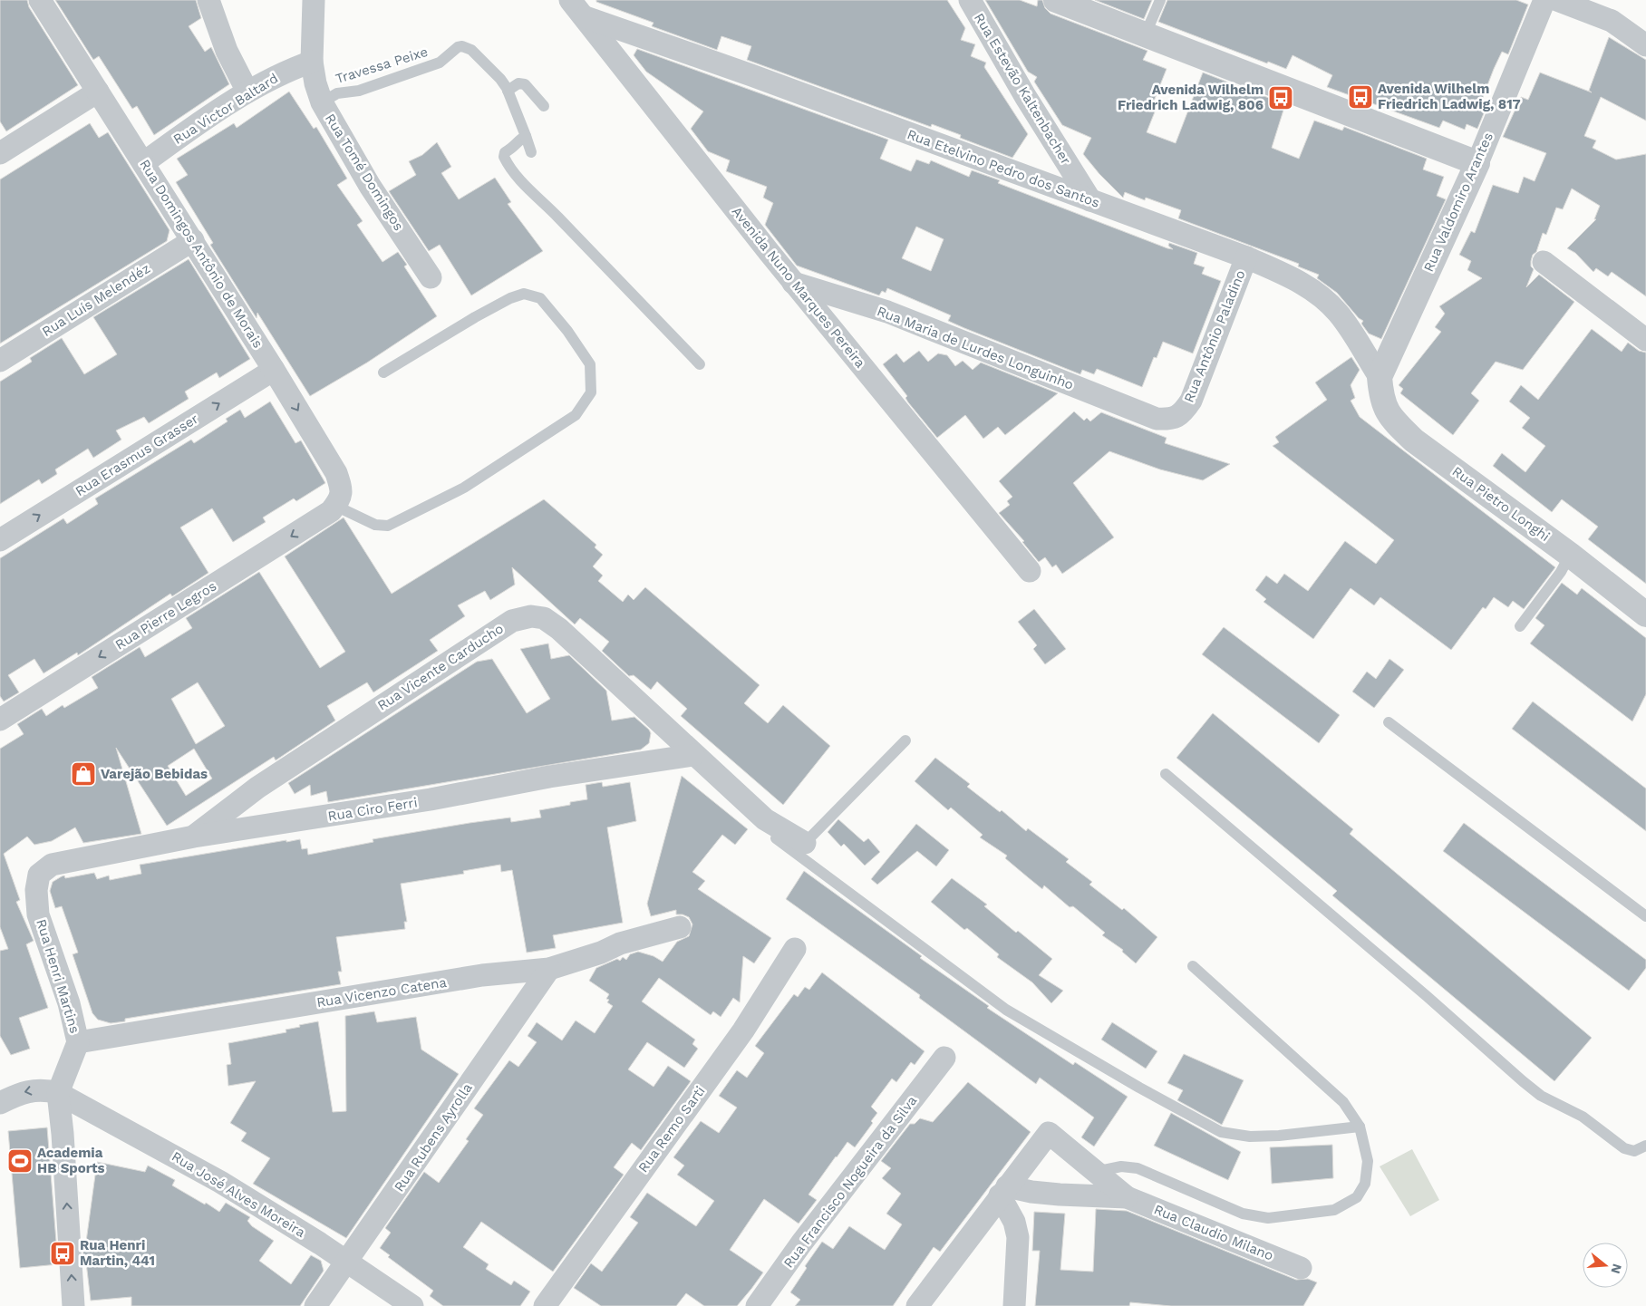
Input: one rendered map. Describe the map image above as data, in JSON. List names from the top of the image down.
{
  "streets": {
    "street": [
      "Rua Estevão Kaltenbacher",
      "Rua Victor Baltard",
      "Rua Etelvino Pedro dos Santos",
      "Rua Tomé Domingos",
      "Rua Valdomiro Arantes",
      "Rua Domingos Antônio de Morais",
      "Avenida Nuno Marques Pereira",
      "Rua Luís Melendéz",
      "Rua Antônio Paladino",
      "Rua Maria de Lurdes Longuinho",
      "Rua Erasmus Grasser",
      "Rua Pietro Longhi",
      "Rua Pierre Legros",
      "Rua Vicente Carducho",
      "Rua Ciro Ferri",
      "Rua Henri Martins",
      "Rua Vicenzo Catena",
      "Rua Remo Sarti",
      "Rua Rubens Ayrolla",
      "Rua Francisco Nogueira da Silva",
      "Rua José Alves Moreira",
      "Rua Claudio Milano"
    ],
    "lane": ["Travessa Peixe"]
  },
  "crossings": [
    ["Travessa Peixe", "Rua Tomé Domingos"],
    ["Rua Estevão Kaltenbacher", "Rua Etelvino Pedro dos Santos"],
    ["Rua Victor Baltard", "Rua Tomé Domingos"],
    ["Rua Victor Baltard", "Rua Domingos Antônio de Morais"],
    ["Rua Etelvino Pedro dos Santos", "Rua Valdomiro Arantes"],
    ["Rua Etelvino Pedro dos Santos", "Avenida Nuno Marques Pereira"],
    ["Rua Etelvino Pedro dos Santos", "Rua Antônio Paladino"],
    ["Rua Etelvino Pedro dos Santos", "Rua Pietro Longhi"],
    ["Rua Valdomiro Arantes", "Rua Pietro Longhi"],
    ["Rua Domingos Antônio de Morais", "Rua Luís Melendéz"],
    ["Rua Domingos Antônio de Morais", "Rua Erasmus Grasser"],
    ["Rua Domingos Antônio de Morais", "Rua Pierre Legros"],
    ["Avenida Nuno Marques Pereira", "Rua Maria de Lurdes Longuinho"],
    ["Rua Antônio Paladino", "Rua Maria de Lurdes Longuinho"],
    ["Rua Vicente Carducho", "Rua Ciro Ferri"],
    ["Rua Ciro Ferri", "Rua Henri Martins"],
    ["Rua Henri Martins", "Rua Vicenzo Catena"],
    ["Rua Henri Martins", "Rua José Alves Moreira"],
    ["Rua Vicenzo Catena", "Rua Rubens Ayrolla"],
    ["Rua Rubens Ayrolla", "Rua José Alves Moreira"]
  ],
  "one_way": ["Rua Erasmus Grasser", "Rua Pierre Legros", "Rua Henri Martins"],
  "places": {
    "bus stop": ["Avenida Wilhelm Friedrich Ladwig, 817", "Avenida Wilhelm Friedrich Ladwig, 806", "Rua Henri Martin, 441"],
    "shop": ["Varejão Bebidas"],
    "sports": ["Academia HB Sports"]
  },
  "north": "right"
}
